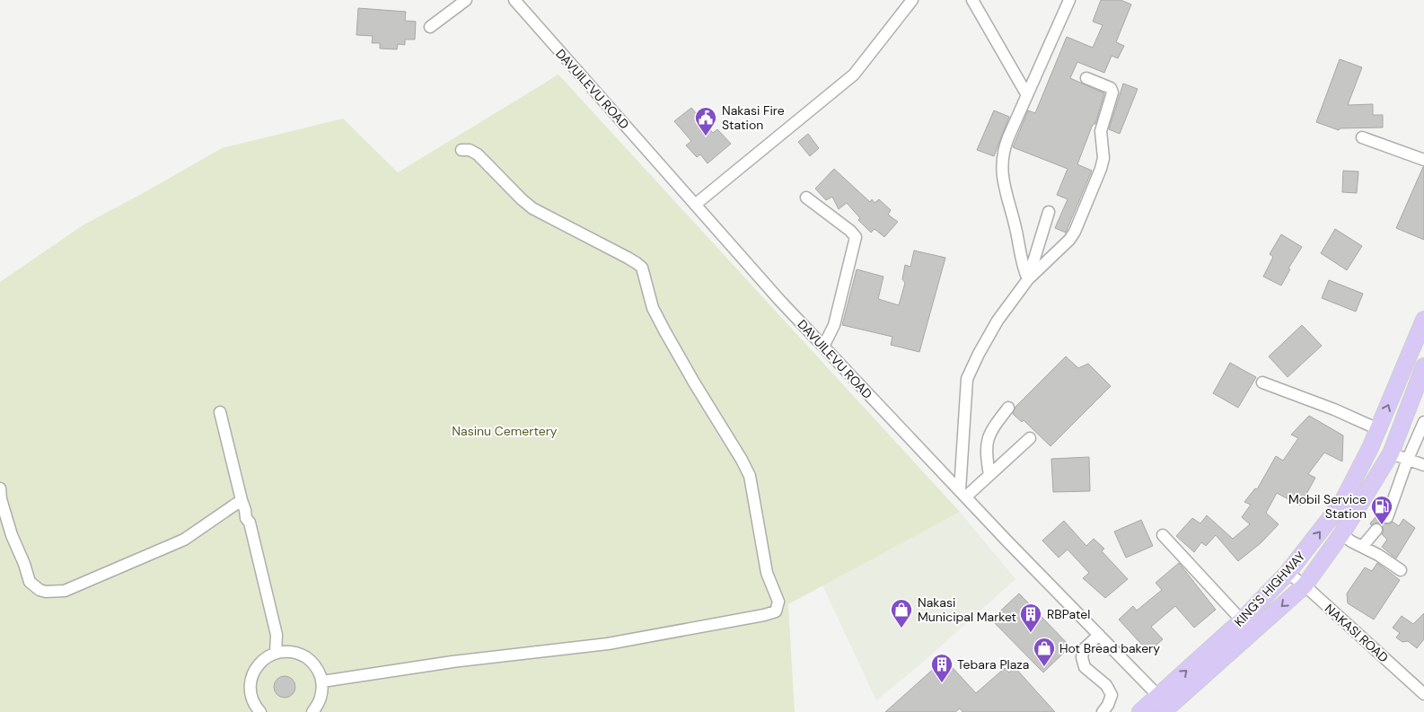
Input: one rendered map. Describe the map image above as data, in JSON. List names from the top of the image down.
{
  "streets": {
    "highway": ["KING'S HIGHWAY"],
    "street": ["DAVUILEVU ROAD", "NAKASI ROAD"]
  },
  "crossings": [
    ["DAVUILEVU ROAD", "KING'S HIGHWAY"],
    ["KING'S HIGHWAY", "NAKASI ROAD"]
  ],
  "parks": ["Nasinu Cemertery"],
  "places": {
    "public building": ["Nakasi Fire Station"],
    "fuel station": ["Mobil Service Station"],
    "shop": ["Nakasi Municipal Market", "Hot Bread bakery"],
    "building": ["RBPatel", "Tebara Plaza"]
  }
}
